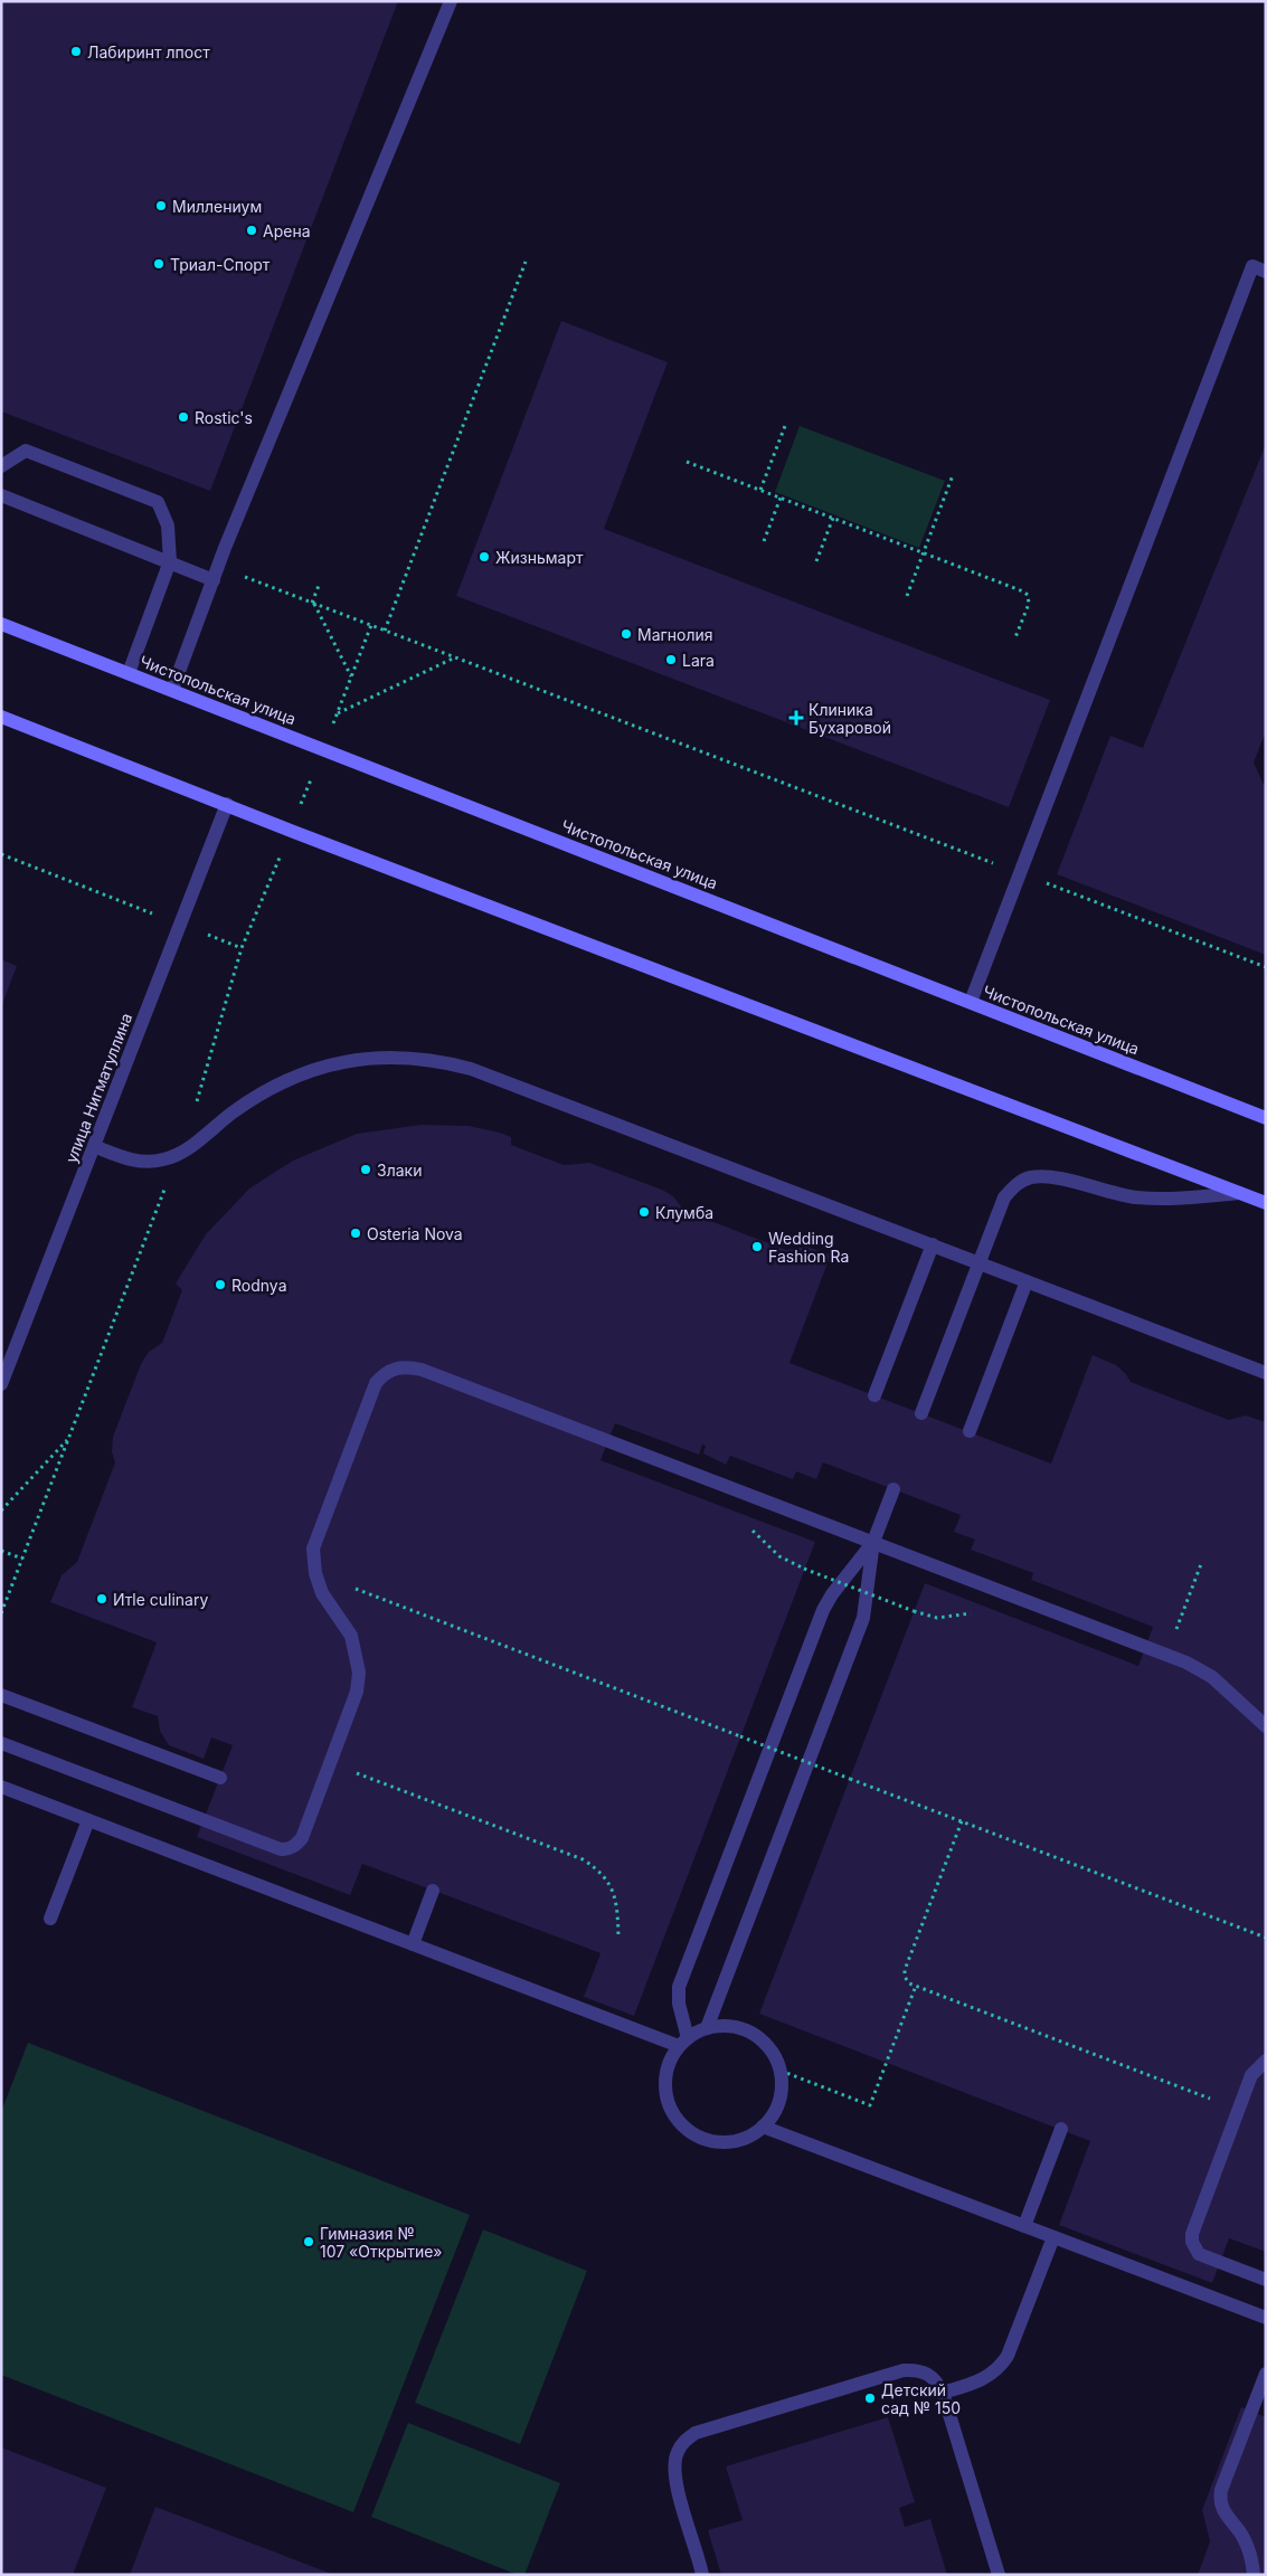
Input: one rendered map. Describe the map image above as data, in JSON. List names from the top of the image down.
{
  "streets": {
    "main road": ["Чистопольская улица"],
    "street": ["улица Нигматуллина"]
  },
  "places": {
    "other": [
      "Лабиринт лпост",
      "Миллениум",
      "Арена",
      "Триал-Спорт",
      "Rostiс's",
      "Жизньмарт",
      "Магнолия",
      "Lara",
      "Злаки",
      "Клумба",
      "Osteria Nova",
      "Wedding Fashion Ra",
      "Rodnya",
      "Итle culinary",
      "Гимназия № 107 «Открытие»",
      "Детский сад № 150"
    ],
    "health": ["Клиника Бухаровой"]
  }
}
